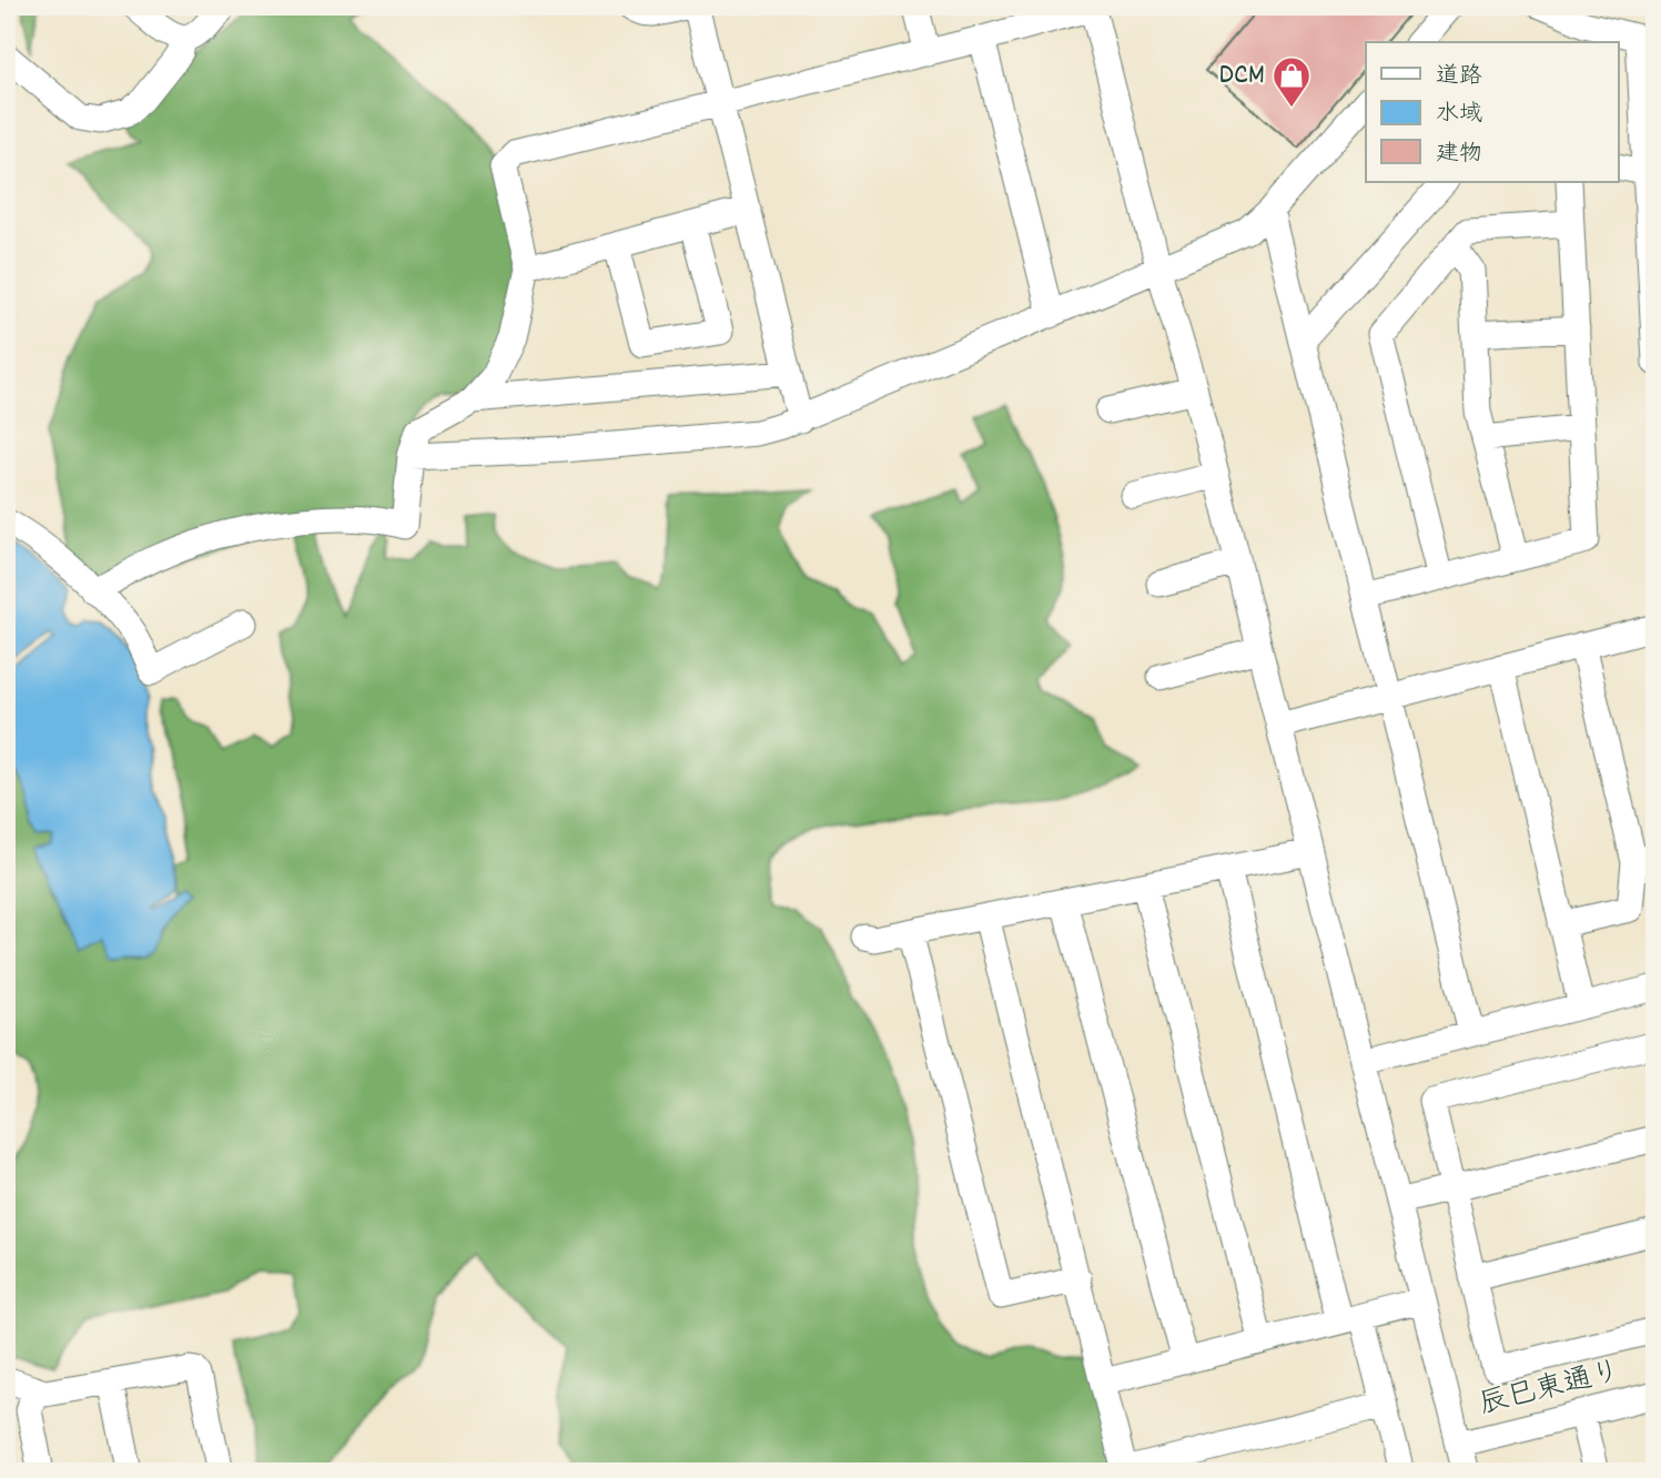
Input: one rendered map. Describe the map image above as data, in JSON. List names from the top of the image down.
{
  "streets": {
    "street": ["辰巳東通り"]
  },
  "places": {
    "shop": ["DCM"]
  },
  "legend": ["道路", "水域", "建物"]
}
